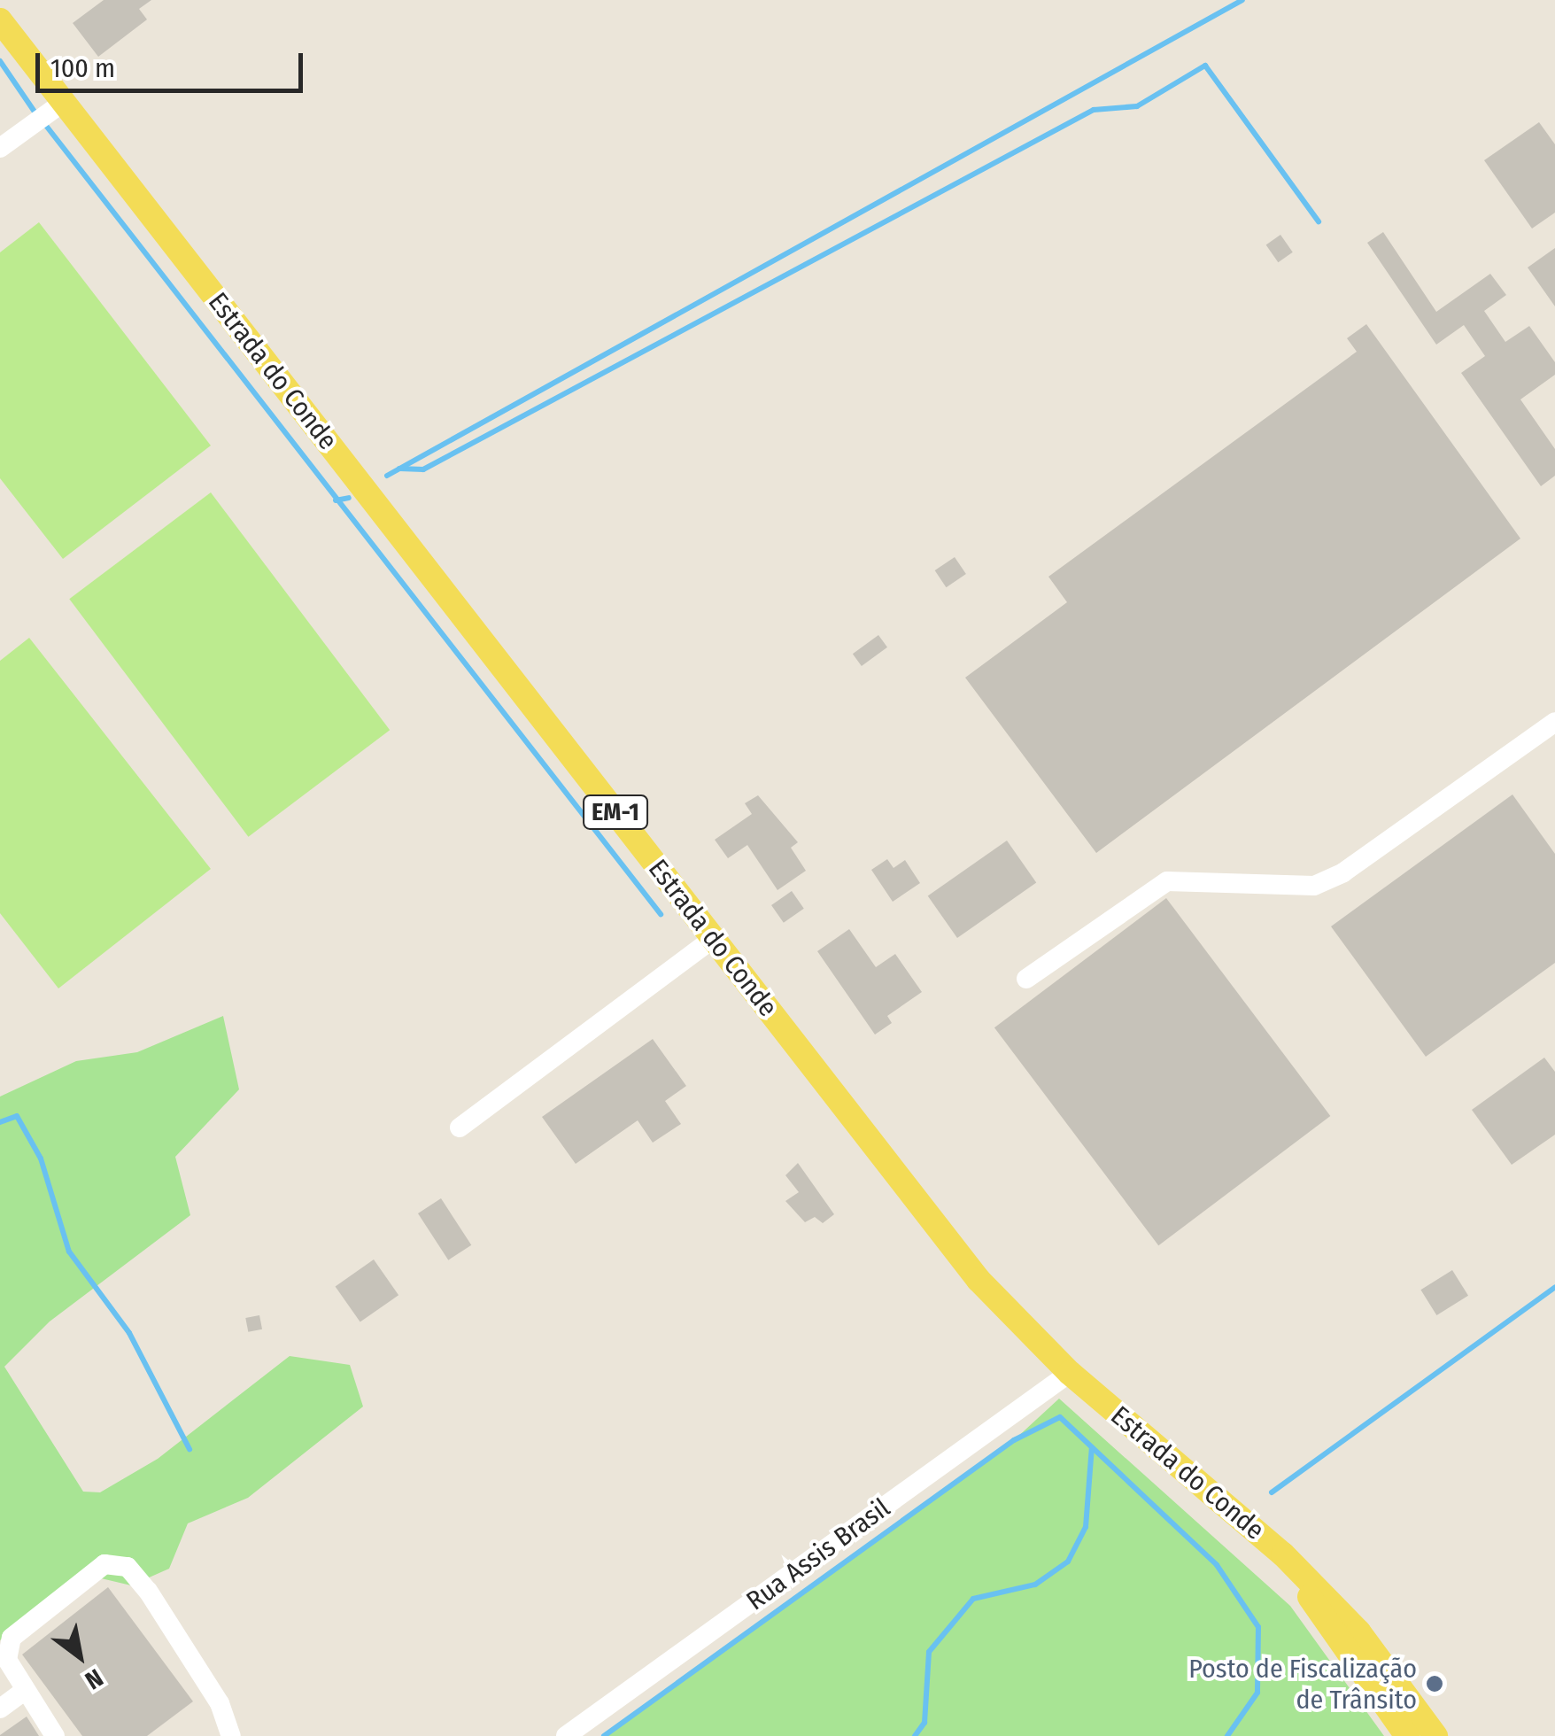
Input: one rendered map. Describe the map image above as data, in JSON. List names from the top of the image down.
{
  "streets": {
    "main road": ["Estrada do Conde", "EM-1"],
    "street": ["Rua Assis Brasil"]
  },
  "crossings": [
    ["Estrada do Conde", "Rua Assis Brasil"]
  ],
  "places": ["Posto de Fiscalização de Trânsito"],
  "scale_bar": "100 m",
  "north": "bottom right"
}
